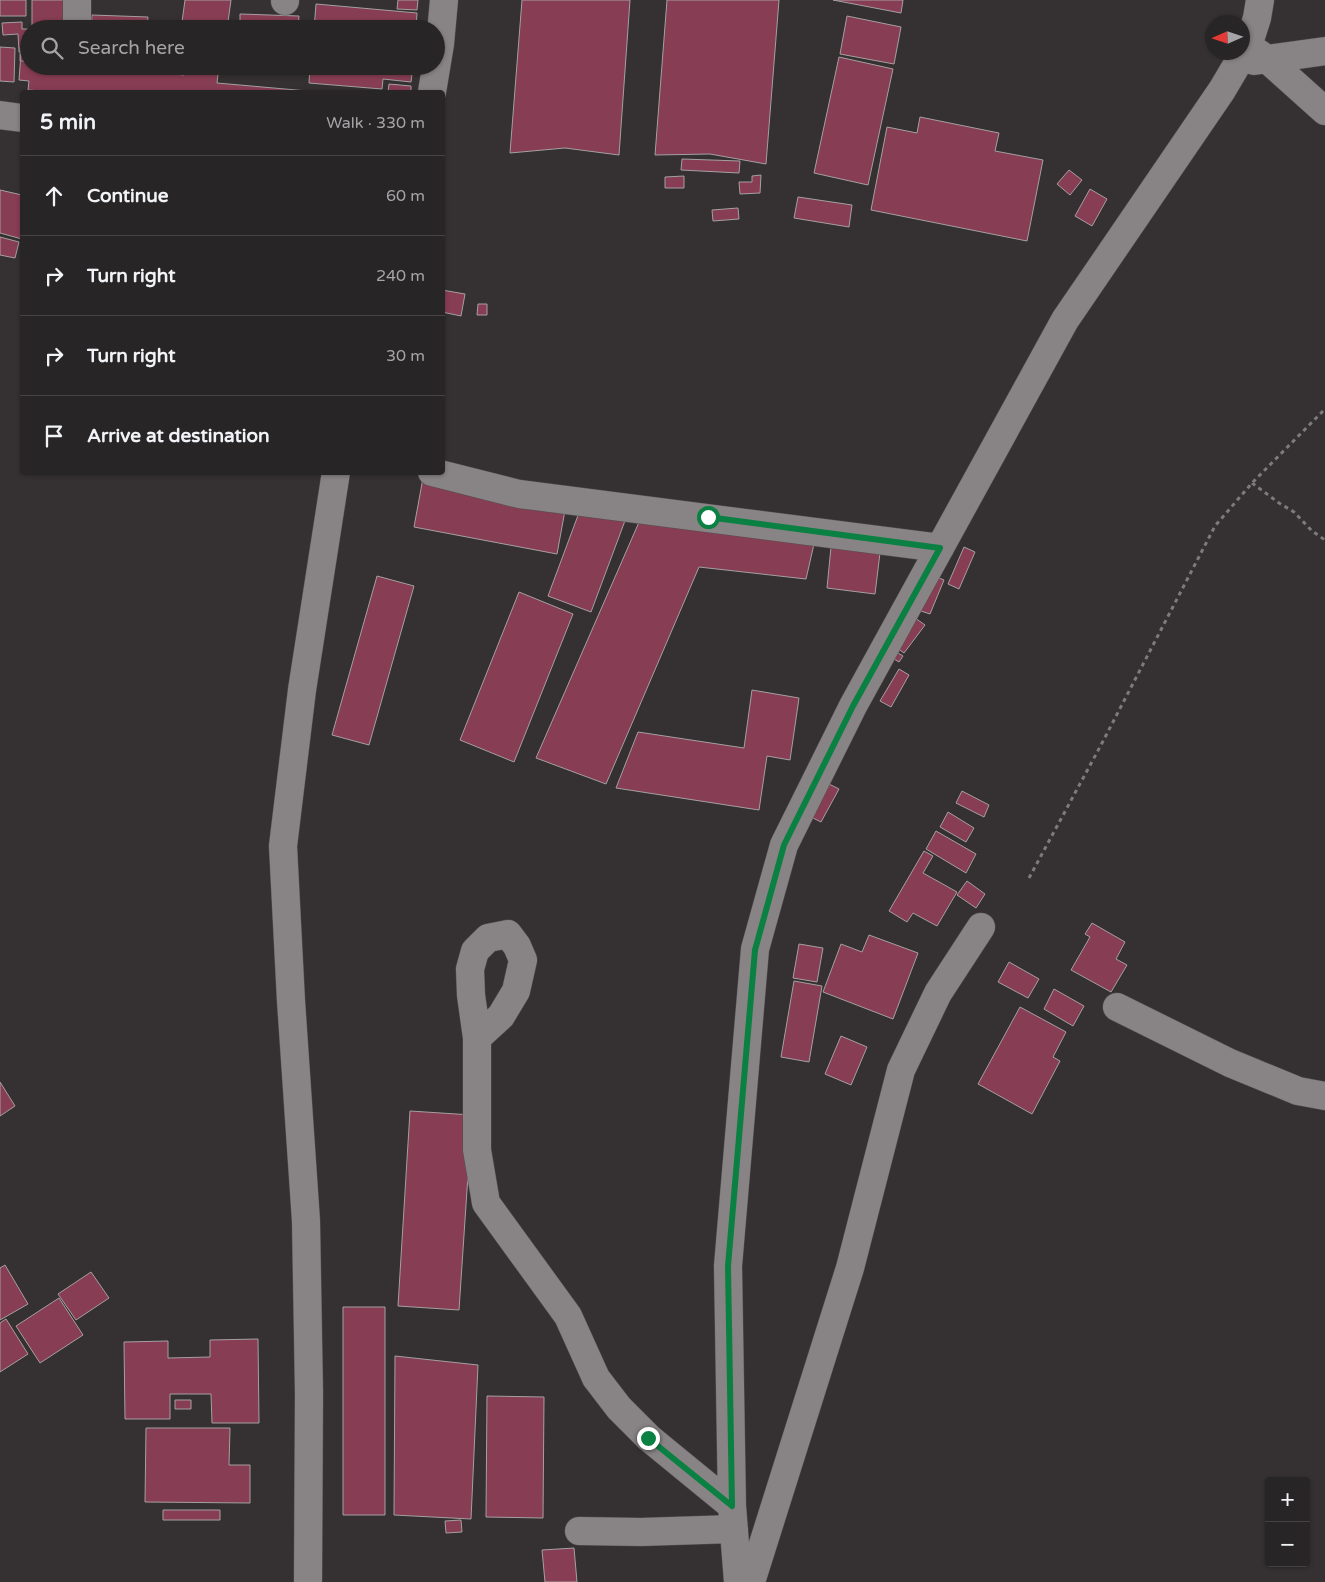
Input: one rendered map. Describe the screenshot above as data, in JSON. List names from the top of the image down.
{
  "north": "left",
  "page": {
    "search": "Search here",
    "heading": ["5 min", "Walk · 330 m"],
    "list": [
      ["Continue", "60 m"],
      ["Turn right", "240 m"],
      ["Turn right", "30 m"],
      "Arrive at destination"
    ],
    "map_buttons": ["+", "−"]
  }
}
